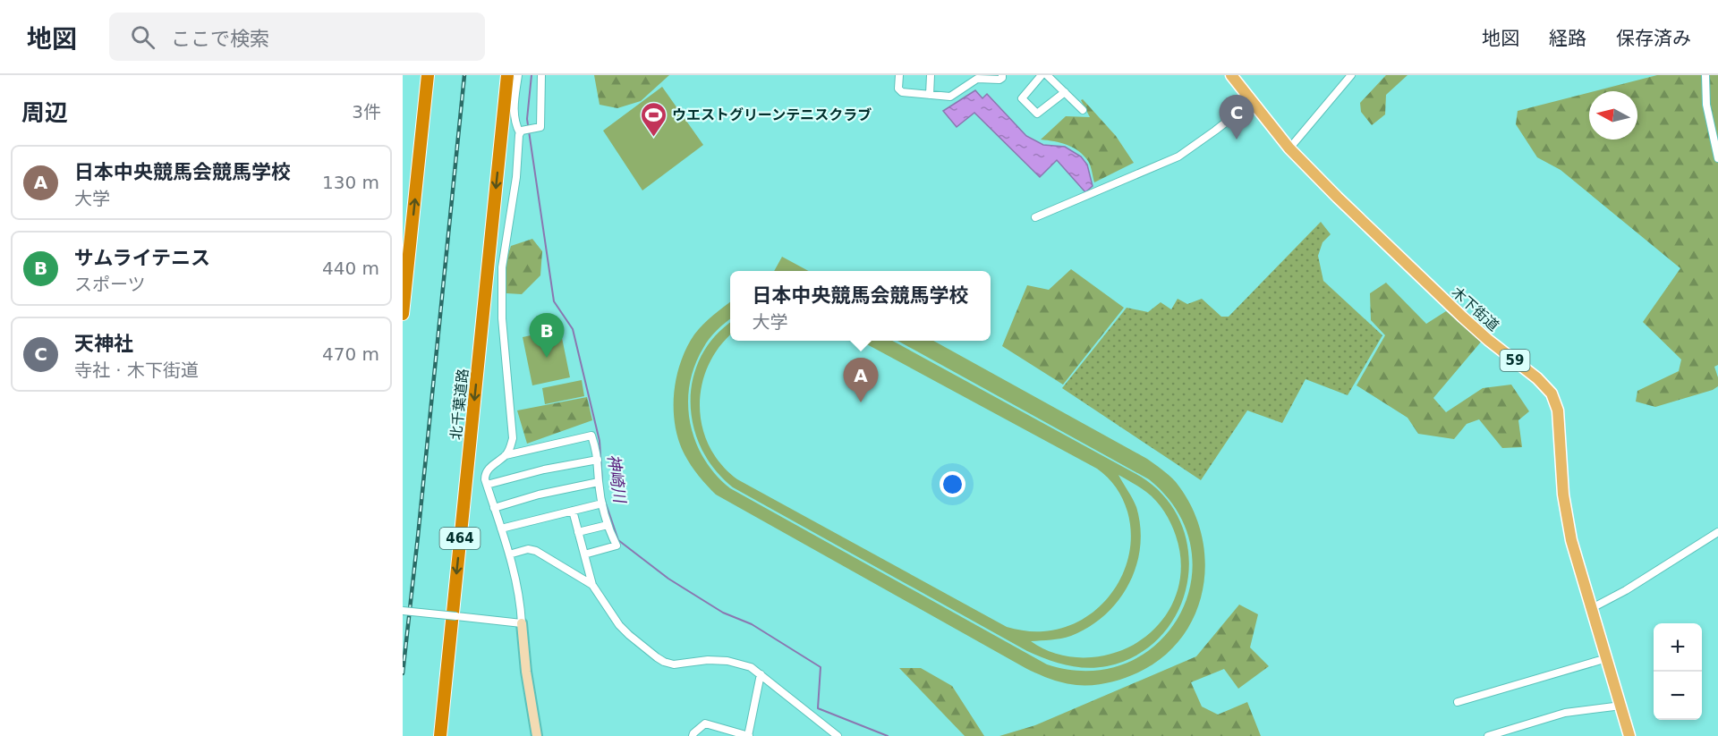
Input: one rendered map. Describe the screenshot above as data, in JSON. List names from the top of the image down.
{
  "streets": {
    "highway": ["北千葉道路", "464"],
    "main road": ["木下街道", "59"]
  },
  "water": ["神崎川"],
  "places": {
    "sports": ["ウエストグリーンテニスクラブ"]
  },
  "north": "left",
  "page": {
    "header": "地図",
    "search": "ここで検索",
    "nav": ["地図", "経路", "保存済み"],
    "heading": ["周辺", "3件"],
    "pins": ["C", "B", "A"],
    "list": [
      {
        "mark": "A",
        "name": "日本中央競馬会競馬学校",
        "note": "大学",
        "value": "130 m"
      },
      {
        "mark": "B",
        "name": "サムライテニス",
        "note": "スポーツ",
        "value": "440 m"
      },
      {
        "mark": "C",
        "name": "天神社",
        "note": "寺社 · 木下街道",
        "value": "470 m"
      }
    ],
    "popup": ["日本中央競馬会競馬学校", "大学"],
    "map_buttons": ["+", "−"]
  }
}
